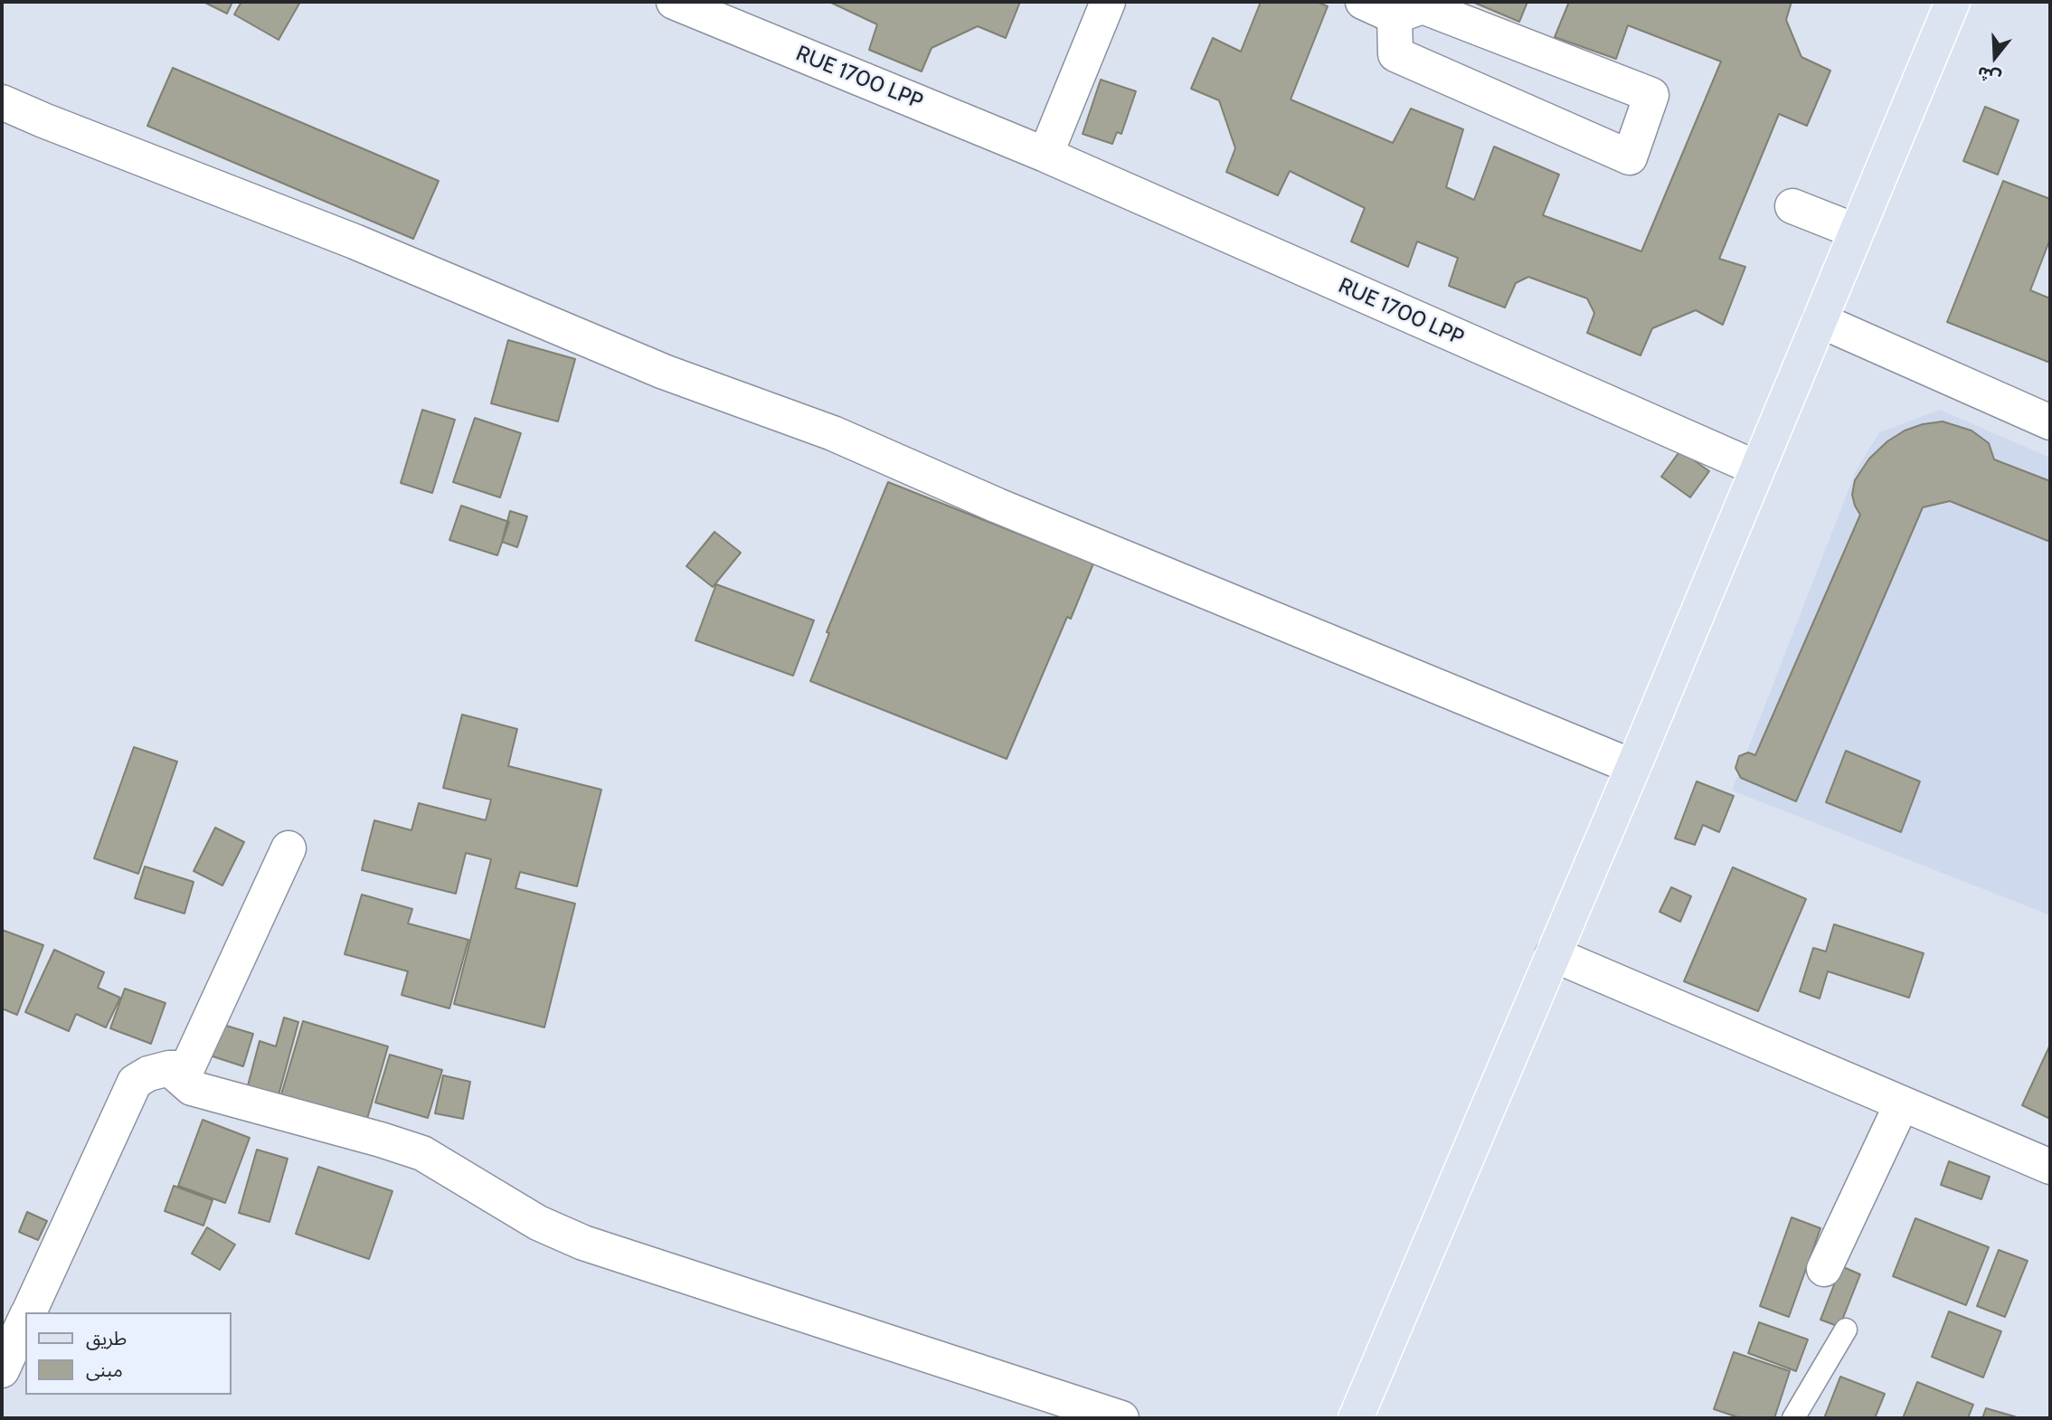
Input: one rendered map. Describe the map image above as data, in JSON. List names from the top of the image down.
{
  "streets": {
    "street": ["RUE 1700 LPP"]
  },
  "legend": ["طريق", "مبنى"],
  "north": "bottom"
}
